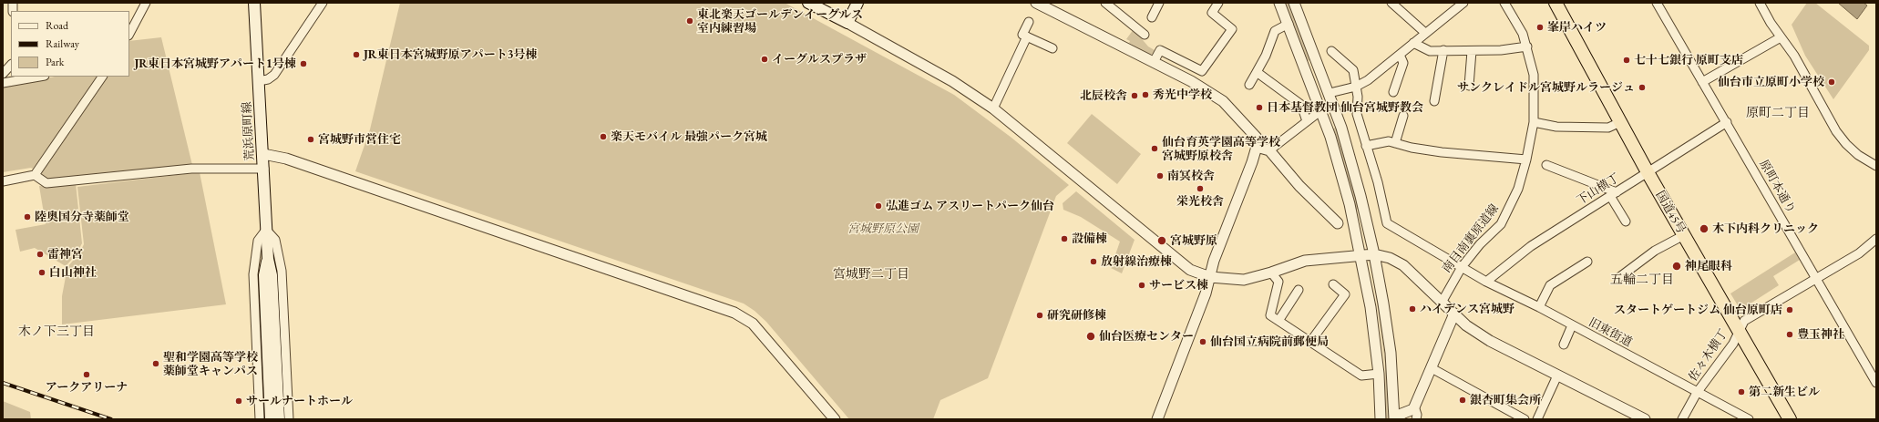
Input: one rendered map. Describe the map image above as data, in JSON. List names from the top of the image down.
{
  "streets": {
    "highway": ["国道45号"],
    "main road": ["荒浜原町線"],
    "street": [
      "原町本通り",
      "下山横丁",
      "南目南裏原道線",
      "旧東街道",
      "佐々木横丁"
    ]
  },
  "crossings": [
    ["原町本通り", "下山横丁"],
    ["原町本通り", "佐々木横丁"],
    ["下山横丁", "国道45号"],
    ["下山横丁", "旧東街道"],
    ["国道45号", "佐々木横丁"],
    ["南目南裏原道線", "旧東街道"],
    ["旧東街道", "佐々木横丁"]
  ],
  "districts": [
    "原町二丁目",
    "宮城野二丁目",
    "五輪二丁目",
    "木ノ下三丁目"
  ],
  "parks": ["宮城野原公園"],
  "places": [
    "東北楽天ゴールデンイーグルス 室内練習場",
    "峯岸ハイツ",
    "JR東日本宮城野原アパート3号棟",
    "イーグルスプラザ",
    "七十七銀行 原町支店",
    "JR東日本宮城野アパート1号棟",
    "仙台市立原町小学校",
    "サンクレイドル宮城野ルラージュ",
    "秀光中学校",
    "北辰校舎",
    "日本基督教団 仙台宮城野教会",
    "楽天モバイル 最強パーク宮城",
    "宮城野市営住宅",
    "仙台育英学園高等学校 宮城野原校舎",
    "南冥校舎",
    "栄光校舎",
    "弘進ゴム アスリートパーク仙台",
    "陸奥国分寺薬師堂",
    "木下内科クリニック",
    "設備棟",
    "宮城野原",
    "雷神宮",
    "放射線治療棟",
    "神尾眼科",
    "白山神社",
    "サービス棟",
    "ハイデンス宮城野",
    "スタートゲートジム 仙台原町店",
    "研究研修棟",
    "豊玉神社",
    "仙台医療センター",
    "仙台国立病院前郵便局",
    "聖和学園高等学校 薬師堂キャンパス",
    "アークアリーナ",
    "第二新生ビル",
    "銀杏町集会所",
    "サールナートホール"
  ],
  "legend": ["Road", "Railway", "Park"]
}
